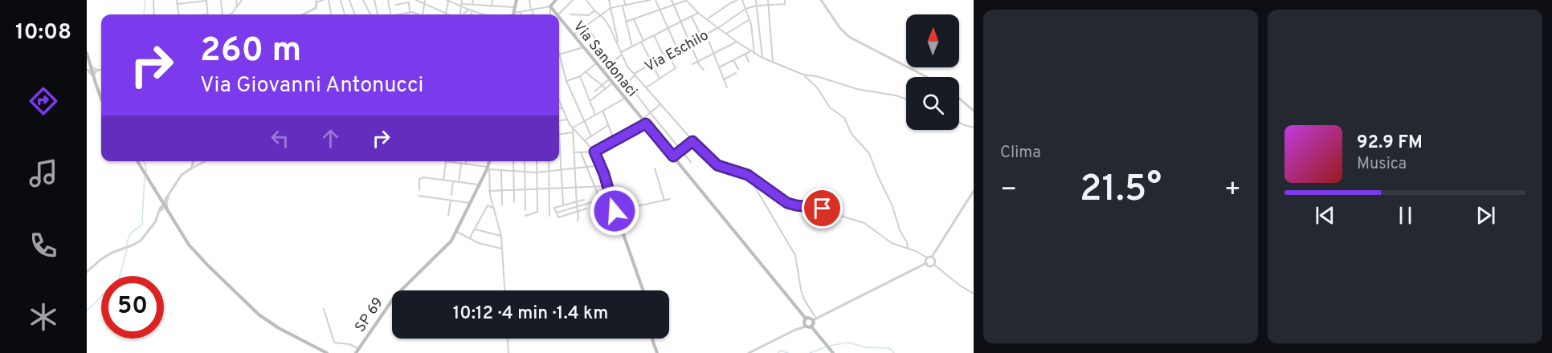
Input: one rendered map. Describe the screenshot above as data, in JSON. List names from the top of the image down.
{
  "streets": {
    "main road": ["Via Sandonaci", "SP 69"],
    "street": ["Via Eschilo"]
  },
  "north": "top",
  "page": {
    "tabs": "10:08",
    "tile": "Clima",
    "turn": ["260 m", "Via Giovanni Antonucci"],
    "song": ["92.9 FM", "Musica"],
    "heat": ["−", "21.5°", "+"],
    "limit": "50",
    "trip": "10:12 · 4 min · 1.4 km"
  }
}
